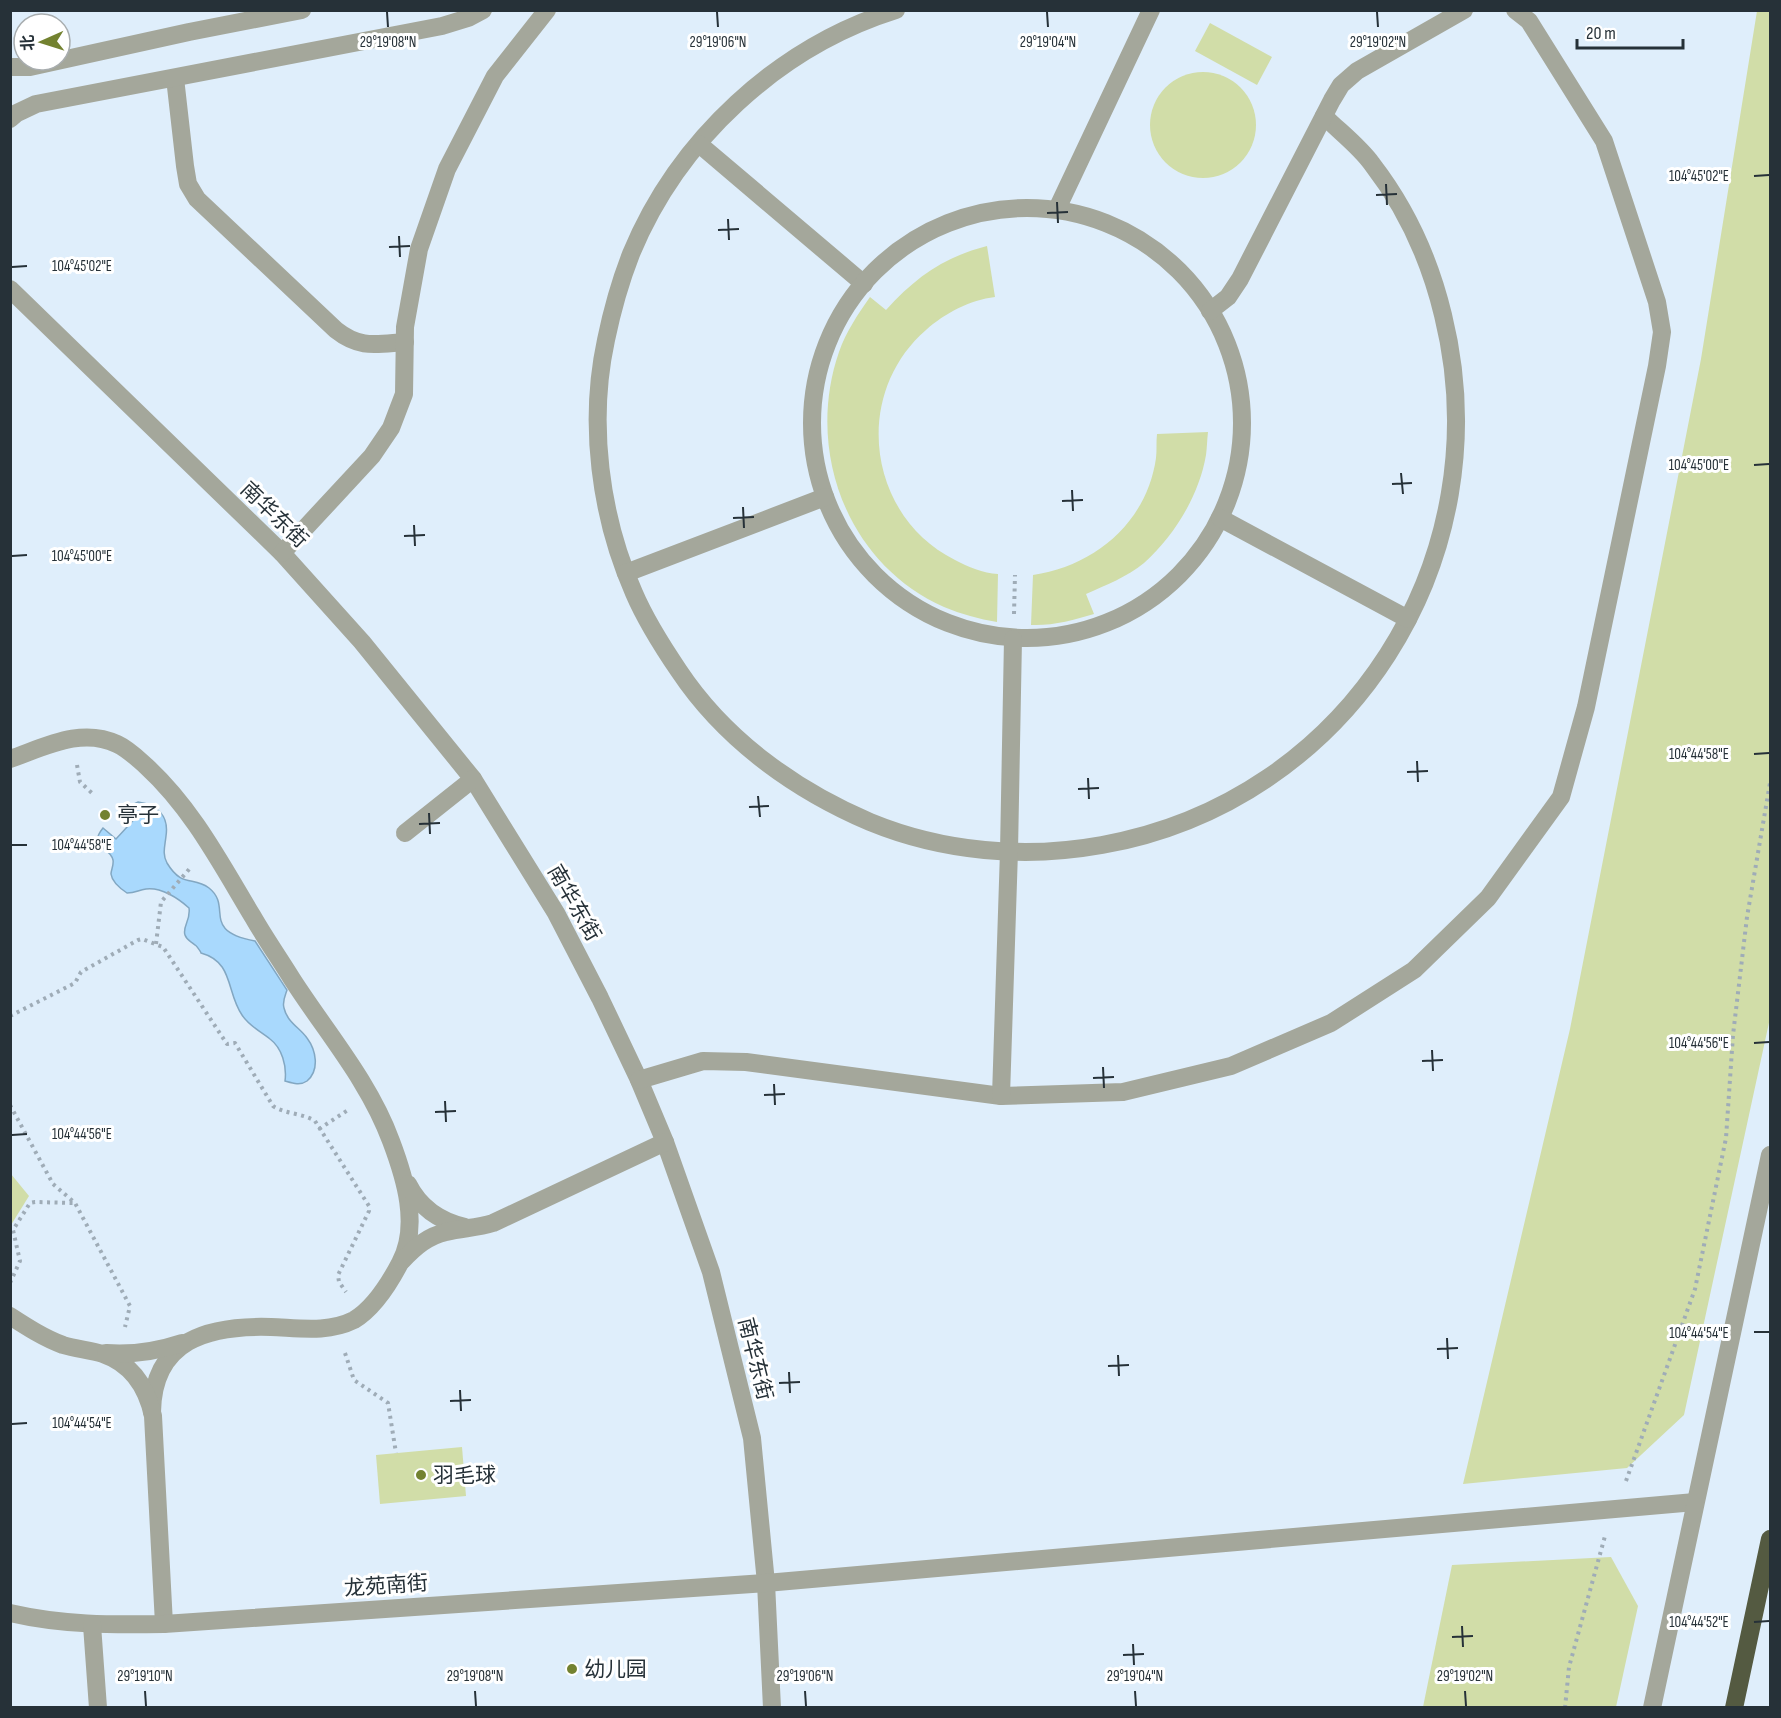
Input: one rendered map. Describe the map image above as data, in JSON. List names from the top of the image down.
{
  "streets": {
    "street": ["南华东街", "龙苑南街"]
  },
  "crossings": [
    ["南华东街", "龙苑南街"]
  ],
  "places": ["亭子", "羽毛球", "幼儿园"],
  "scale_bar": "20 m",
  "north": "left",
  "coordinates": [
    "29°19'08\"N",
    "29°19'06\"N",
    "29°19'04\"N",
    "29°19'02\"N",
    "104°45'02\"E",
    "104°45'00\"E",
    "104°44'58\"E",
    "104°44'56\"E",
    "104°44'54\"E",
    "104°44'52\"E",
    "29°19'10\"N"
  ]
}
